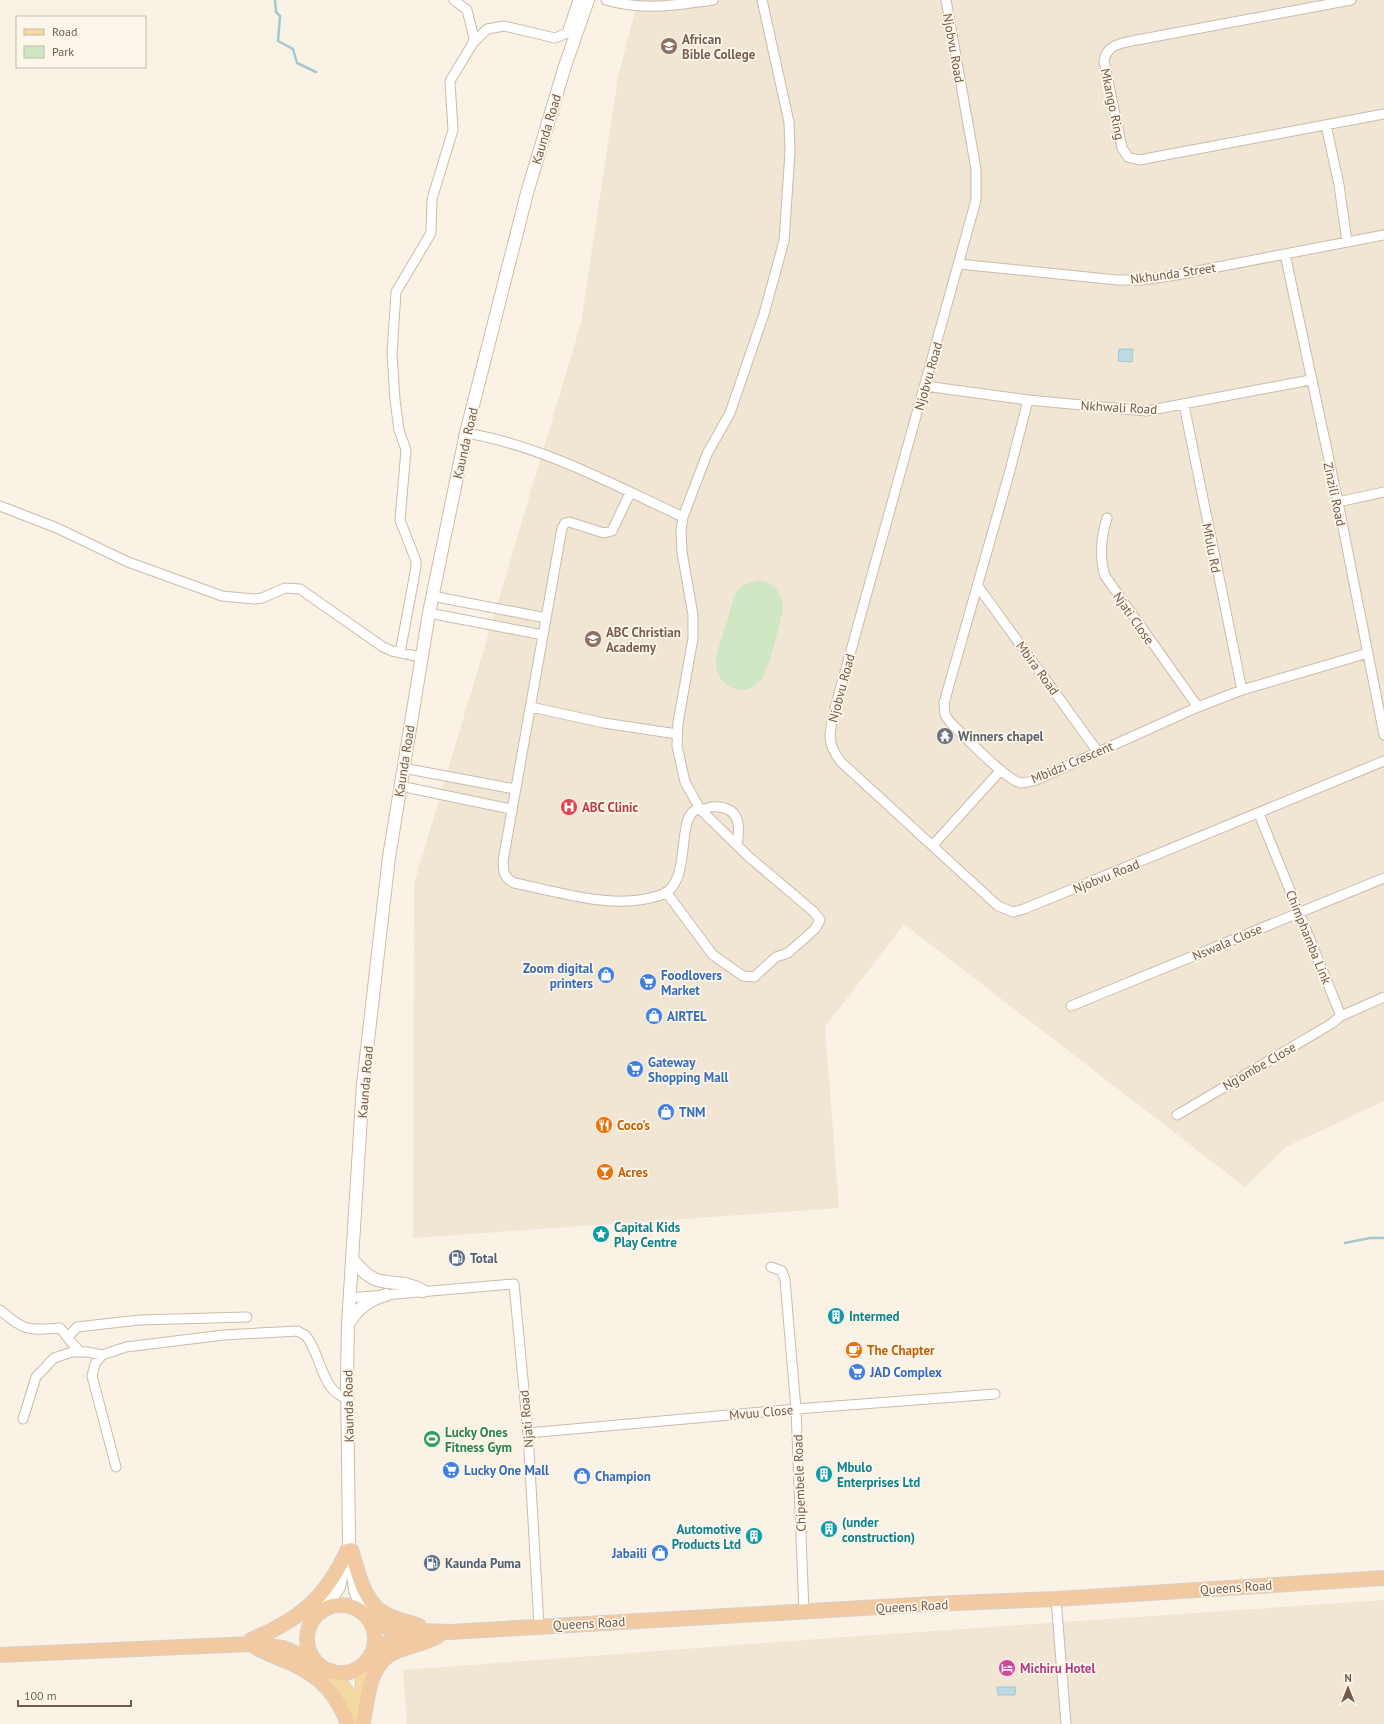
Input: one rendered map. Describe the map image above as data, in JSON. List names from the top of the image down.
{
  "streets": {
    "highway": ["Queens Road"],
    "main road": ["Kaunda Road"],
    "street": [
      "Njobvu Road",
      "Mkango Ring",
      "Nkhunda Street",
      "Nkhwali Road",
      "Zinzili Road",
      "Mfulu Rd",
      "Njati Close",
      "Mbira Road",
      "Mbidzi Crescent",
      "Chimphamba Link",
      "Nswala Close",
      "Ng'ombe Close",
      "Mvuu Close",
      "Njati Road",
      "Chipembele Road"
    ]
  },
  "crossings": [
    ["Njobvu Road", "Nkhunda Street"],
    ["Njobvu Road", "Nkhwali Road"],
    ["Njobvu Road", "Chimphamba Link"],
    ["Nkhunda Street", "Zinzili Road"],
    ["Nkhwali Road", "Zinzili Road"],
    ["Nkhwali Road", "Mfulu Rd"],
    ["Nkhwali Road", "Mbidzi Crescent"],
    ["Zinzili Road", "Mbidzi Crescent"],
    ["Mfulu Rd", "Mbidzi Crescent"],
    ["Njati Close", "Mbidzi Crescent"],
    ["Mbira Road", "Mbidzi Crescent"],
    ["Chimphamba Link", "Nswala Close"],
    ["Chimphamba Link", "Ng'ombe Close"],
    ["Mvuu Close", "Njati Road"],
    ["Mvuu Close", "Chipembele Road"],
    ["Njati Road", "Queens Road"],
    ["Chipembele Road", "Queens Road"]
  ],
  "places": {
    "school or university": ["African Bible College", "ABC Christian Academy"],
    "temple": ["Winners chapel"],
    "hospital": ["ABC Clinic"],
    "shop": [
      "Zoom digital printers",
      "AIRTEL",
      "TNM",
      "Champion",
      "Jabaili"
    ],
    "supermarket": [
      "Foodlovers Market",
      "Gateway Shopping Mall",
      "JAD Complex",
      "Lucky One Mall"
    ],
    "restaurant": ["Coco's"],
    "bar": ["Acres"],
    "place": ["Capital Kids Play Centre"],
    "fuel station": ["Total", "Kaunda Puma"],
    "building": [
      "Intermed",
      "Mbulo Enterprises Ltd",
      "(under construction)",
      "Automotive Products Ltd"
    ],
    "cafe": ["The Chapter"],
    "sports": ["Lucky Ones Fitness Gym"],
    "hotel": ["Michiru Hotel"]
  },
  "legend": ["Road", "Park"],
  "scale_bar": "100 m",
  "north": "top"
}
